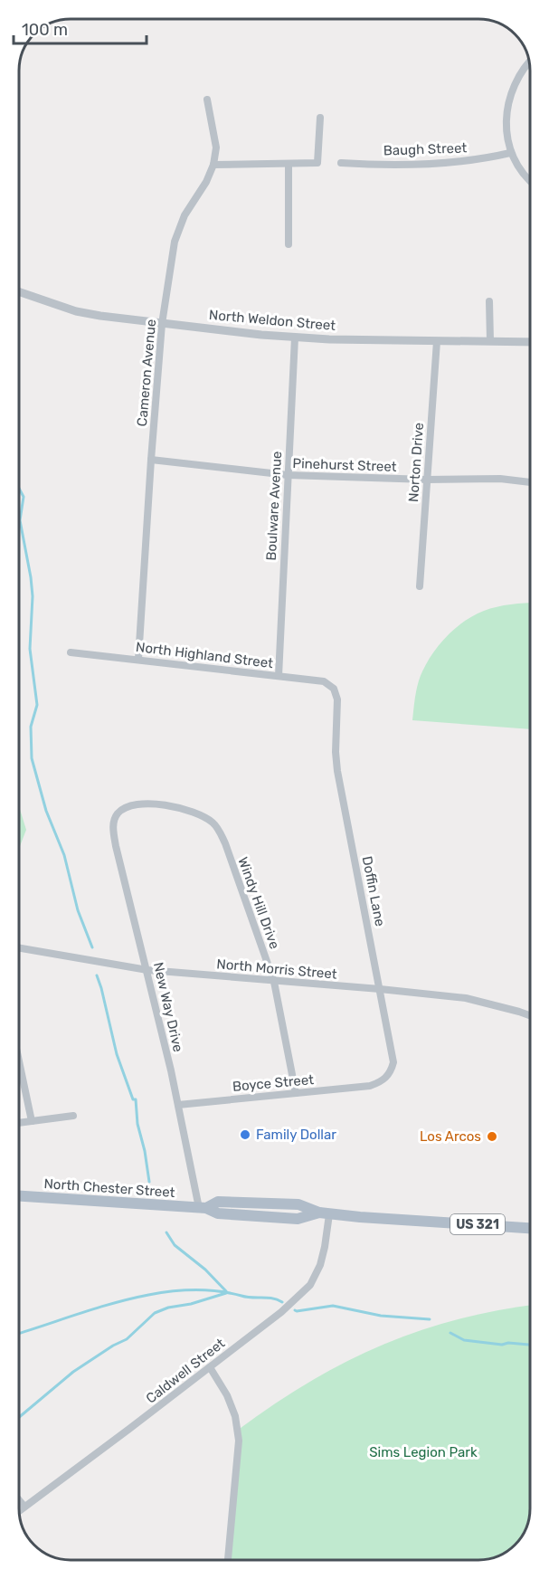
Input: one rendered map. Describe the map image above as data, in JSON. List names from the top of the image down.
{
  "streets": {
    "main road": ["North Chester Street", "US 321"],
    "street": [
      "Baugh Street",
      "North Weldon Street",
      "Cameron Avenue",
      "Norton Drive",
      "Pinehurst Street",
      "Boulware Avenue",
      "North Highland Street",
      "Doffin Lane",
      "Windy Hill Drive",
      "North Morris Street",
      "New Way Drive",
      "Boyce Street",
      "Caldwell Street"
    ]
  },
  "crossings": [
    ["North Weldon Street", "Cameron Avenue"],
    ["North Weldon Street", "Norton Drive"],
    ["North Weldon Street", "Boulware Avenue"],
    ["Cameron Avenue", "Pinehurst Street"],
    ["Cameron Avenue", "North Highland Street"],
    ["Norton Drive", "Pinehurst Street"],
    ["Pinehurst Street", "Boulware Avenue"],
    ["Boulware Avenue", "North Highland Street"],
    ["North Highland Street", "Doffin Lane"],
    ["Doffin Lane", "North Morris Street"],
    ["Doffin Lane", "Boyce Street"],
    ["Windy Hill Drive", "North Morris Street"],
    ["Windy Hill Drive", "New Way Drive"],
    ["Windy Hill Drive", "Boyce Street"],
    ["North Morris Street", "New Way Drive"],
    ["New Way Drive", "Boyce Street"],
    ["New Way Drive", "North Chester Street"],
    ["North Chester Street", "Caldwell Street"]
  ],
  "parks": ["Sims Legion Park"],
  "places": ["Family Dollar", "Los Arcos"],
  "scale_bar": "100 m"
}
